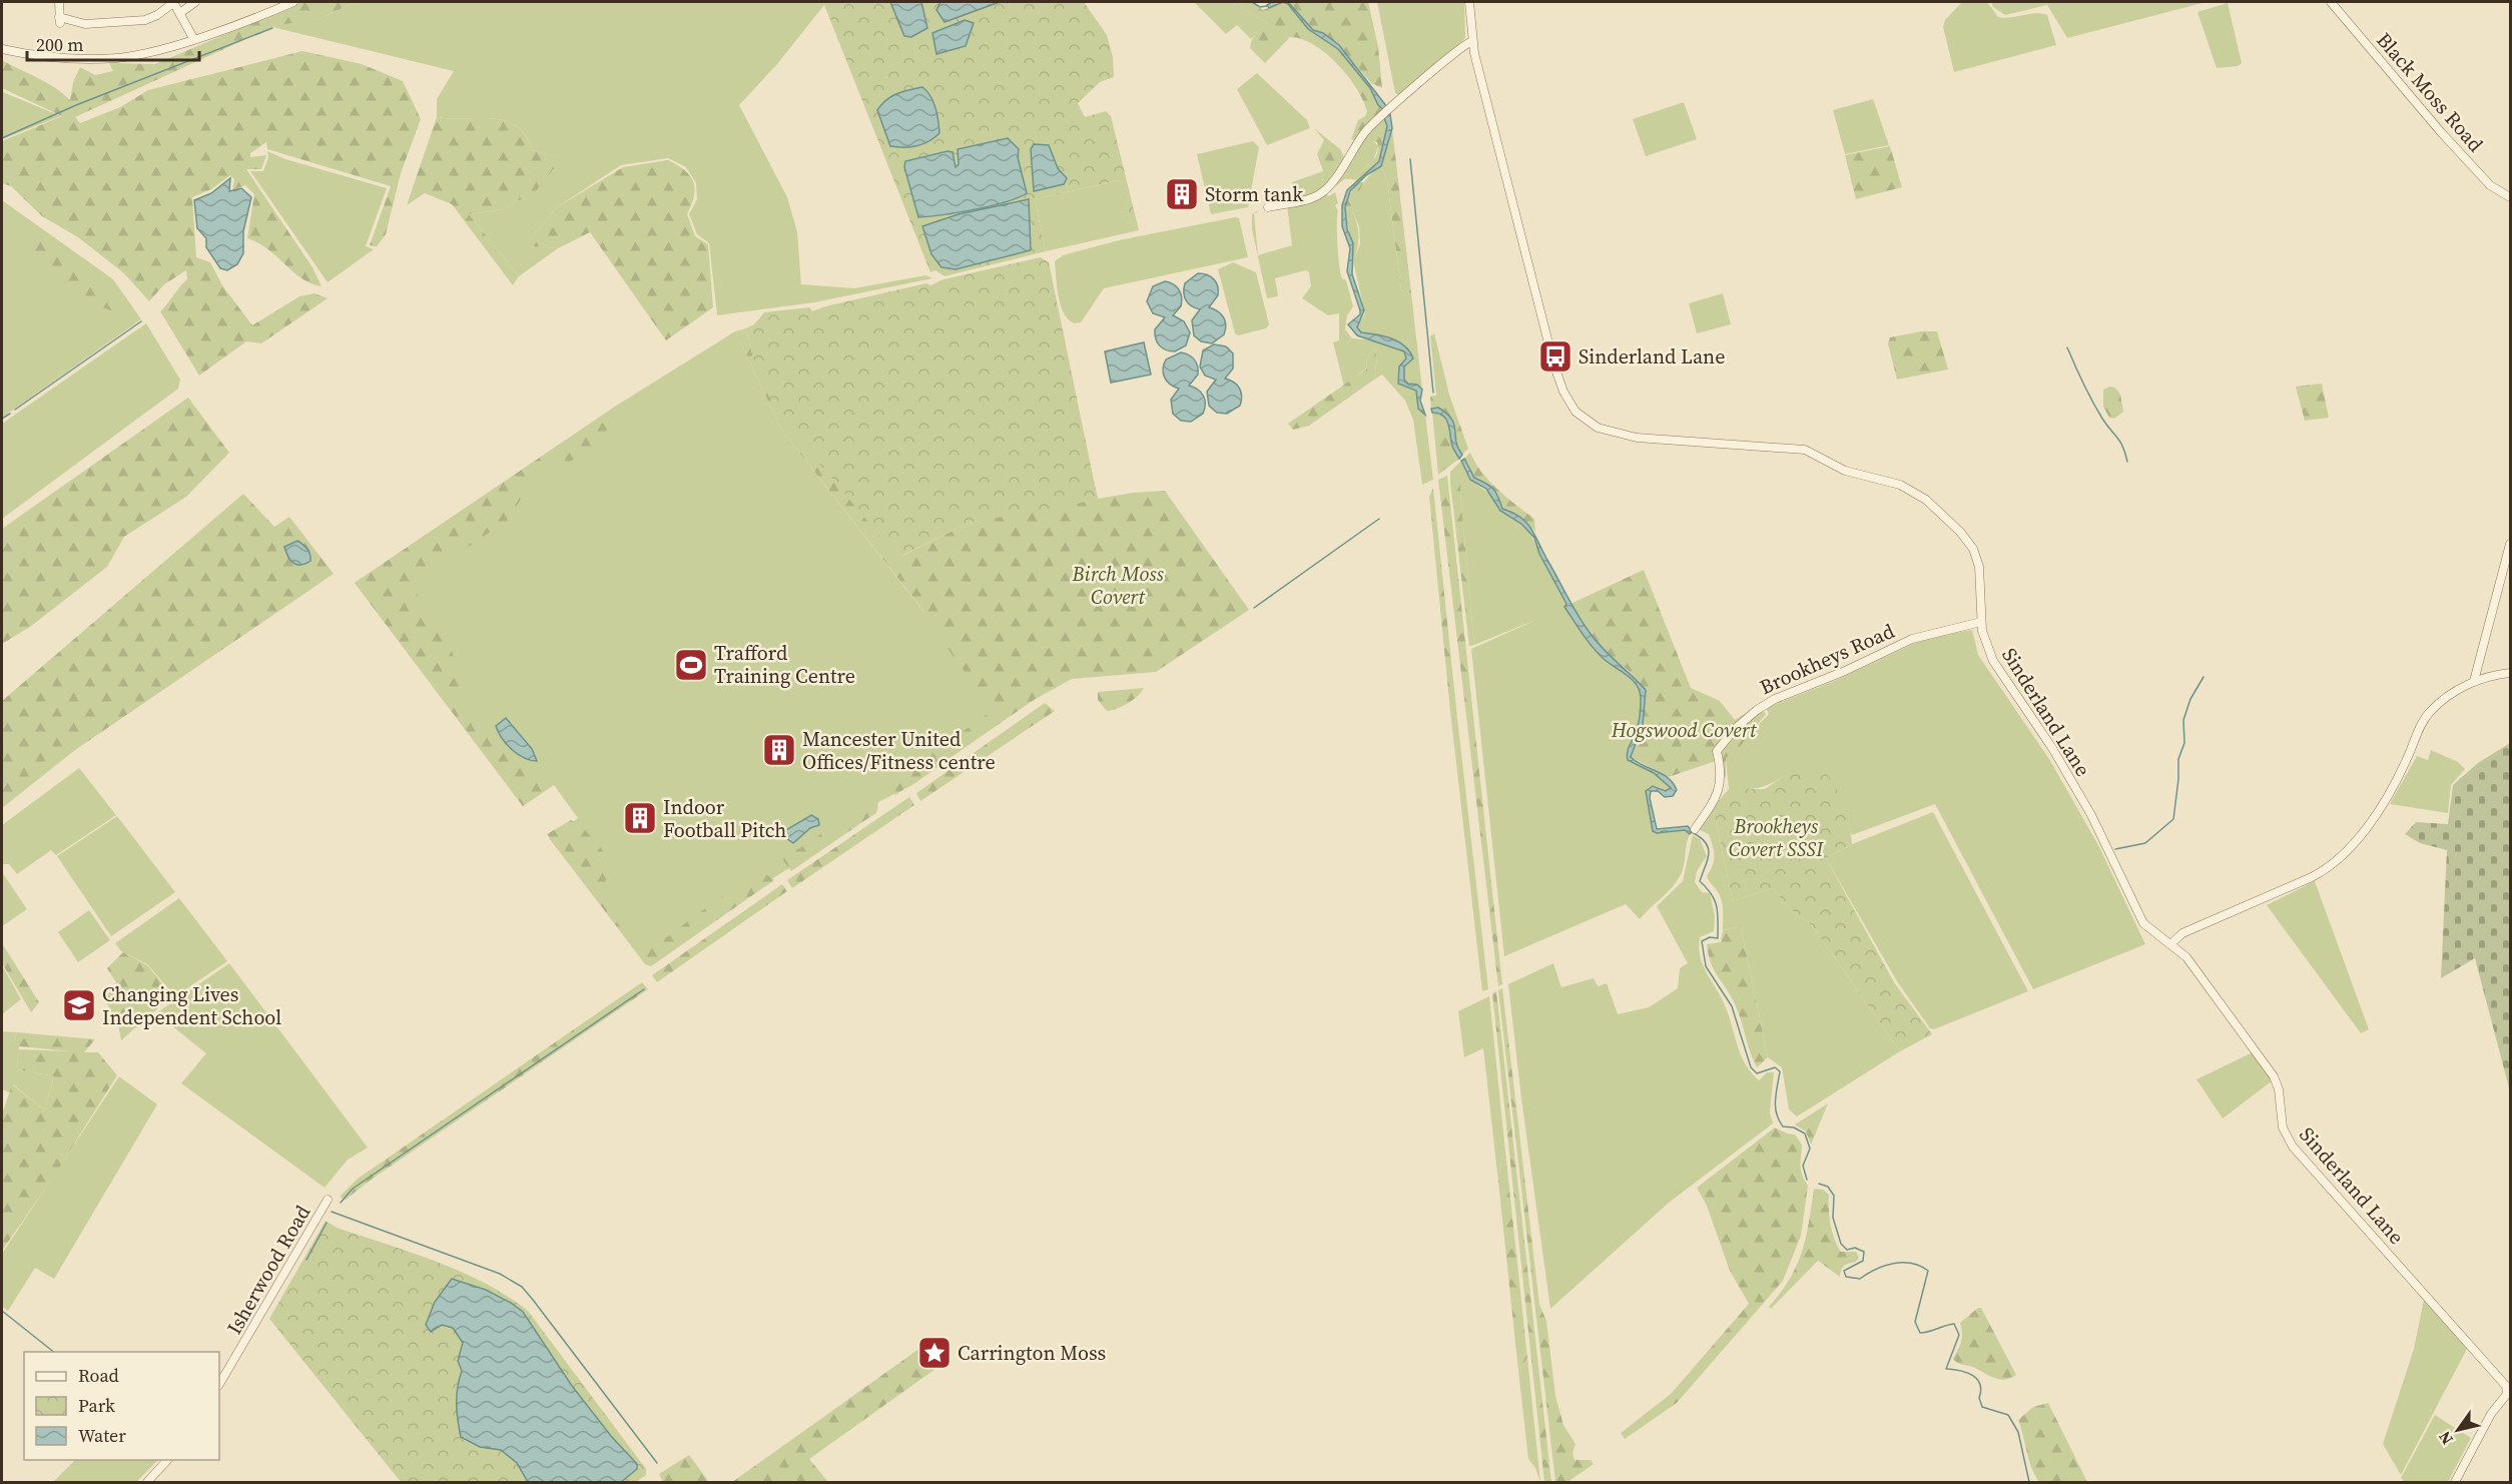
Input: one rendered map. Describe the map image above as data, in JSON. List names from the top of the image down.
{
  "streets": {
    "street": [
      "Black Moss Road",
      "Brookheys Road",
      "Sinderland Lane",
      "Isherwood Road"
    ]
  },
  "crossings": [
    ["Brookheys Road", "Sinderland Lane"]
  ],
  "parks": ["Birch Moss Covert", "Hogswood Covert", "Brookheys Covert SSSI"],
  "places": {
    "building": ["Storm tank", "Mancester United Offices/Fitness centre", "Indoor Football Pitch"],
    "bus stop": ["Sinderland Lane"],
    "sports": ["Trafford Training Centre"],
    "school or university": ["Changing Lives Independent School"],
    "place": ["Carrington Moss"]
  },
  "legend": ["Road", "Park", "Water"],
  "scale_bar": "200 m",
  "north": "bottom left"
}
